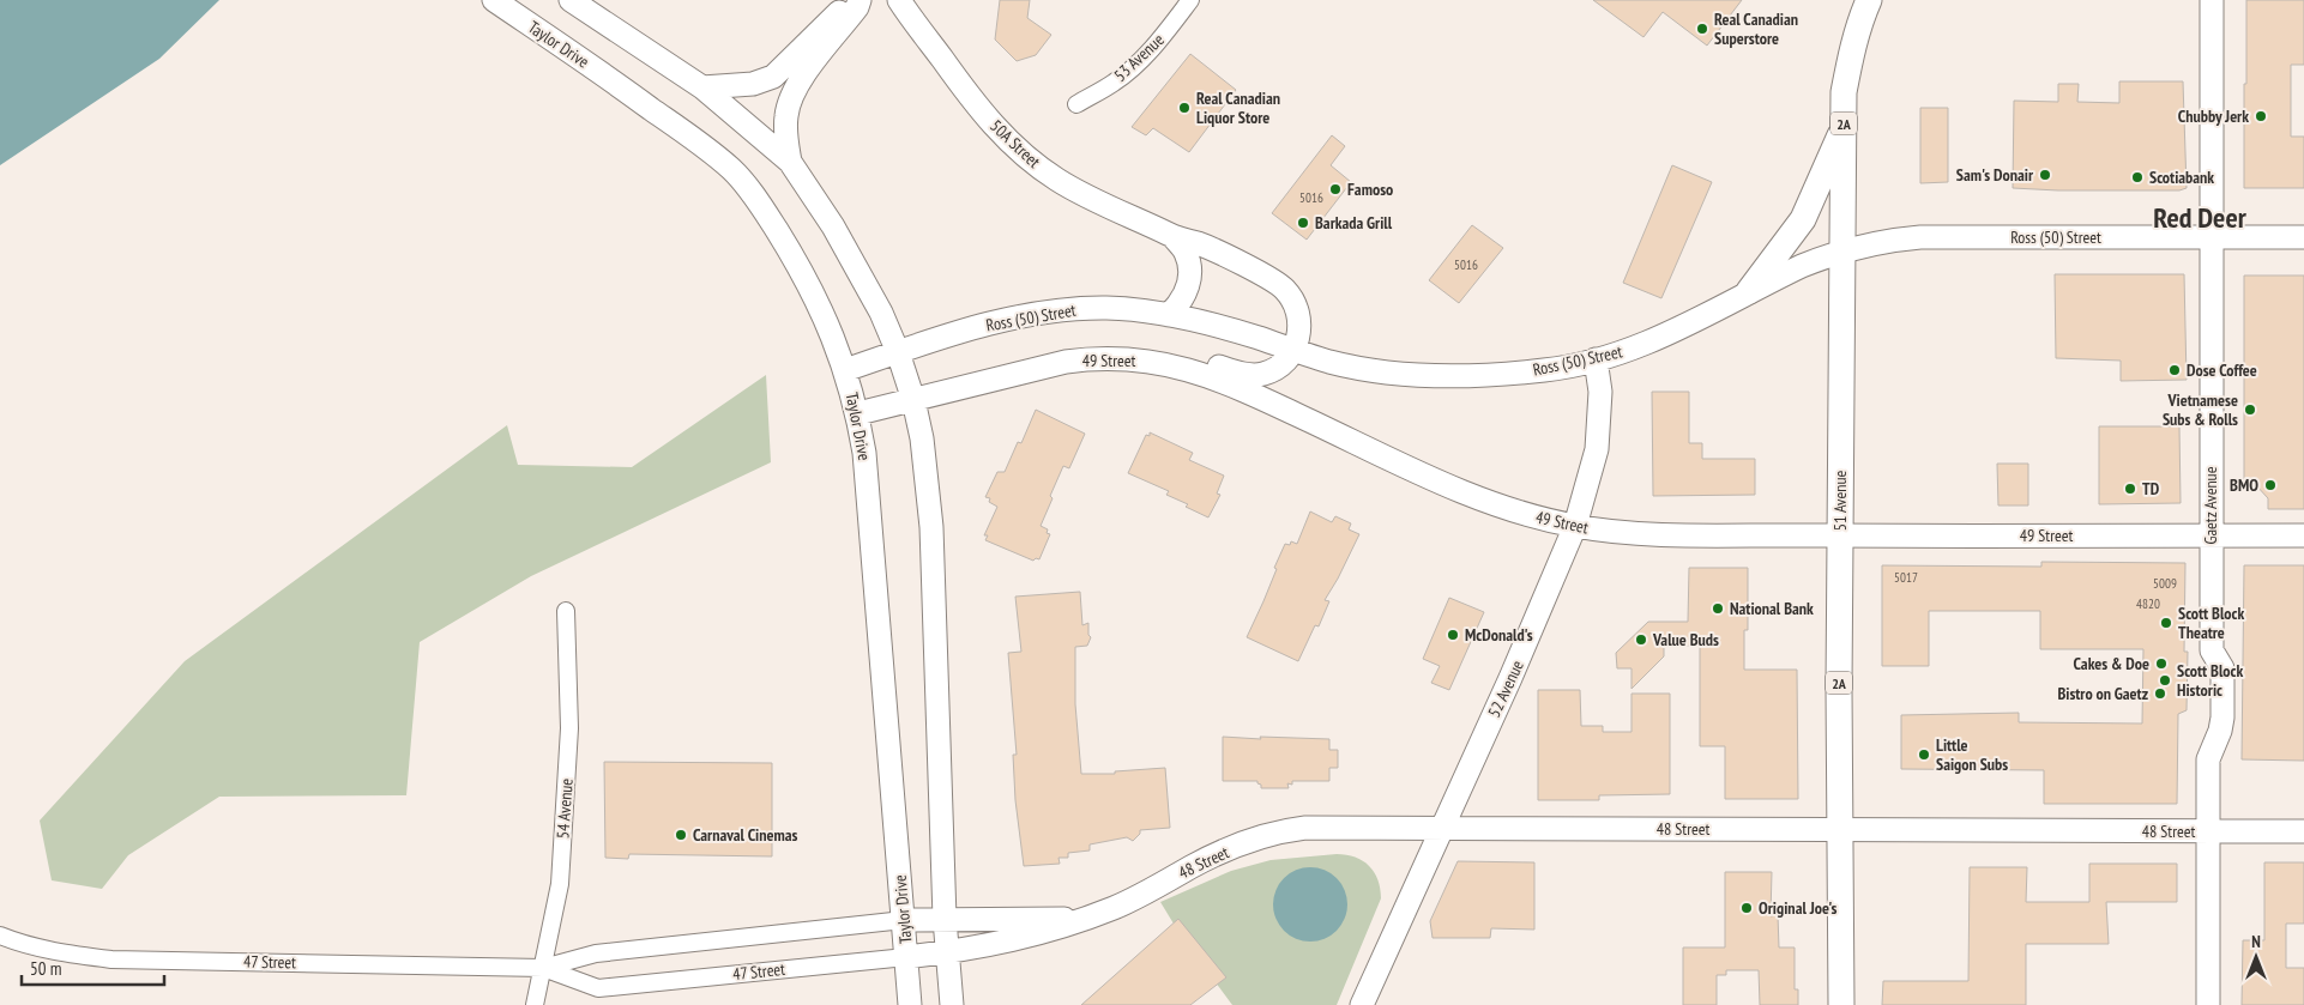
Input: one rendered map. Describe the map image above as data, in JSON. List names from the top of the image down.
{
  "streets": {
    "main road": [
      "Taylor Drive",
      "2A",
      "50A Street",
      "Ross (50) Street",
      "49 Street",
      "51 Avenue",
      "Gaetz Avenue",
      "52 Avenue",
      "48 Street"
    ],
    "street": ["53 Avenue", "54 Avenue", "47 Street"]
  },
  "crossings": [
    ["Taylor Drive", "Ross (50) Street"],
    ["Taylor Drive", "49 Street"],
    ["Taylor Drive", "48 Street"],
    ["Taylor Drive", "47 Street"],
    ["50A Street", "Ross (50) Street"],
    ["Ross (50) Street", "51 Avenue"],
    ["Ross (50) Street", "Gaetz Avenue"],
    ["Ross (50) Street", "52 Avenue"],
    ["49 Street", "51 Avenue"],
    ["49 Street", "Gaetz Avenue"],
    ["49 Street", "52 Avenue"],
    ["51 Avenue", "48 Street"],
    ["Gaetz Avenue", "48 Street"],
    ["52 Avenue", "48 Street"],
    ["54 Avenue", "47 Street"],
    ["48 Street", "47 Street"]
  ],
  "districts": ["Red Deer"],
  "places": [
    "Real Canadian Superstore",
    "Real Canadian Liquor Store",
    "Chubby Jerk",
    "Sam's Donair",
    "Scotiabank",
    "Famoso",
    "Barkada Grill",
    "Dose Coffee",
    "Vietnamese Subs & Rolls",
    "BMO",
    "TD",
    "National Bank",
    "Scott Block Theatre",
    "McDonald's",
    "Value Buds",
    "Cakes & Doe",
    "Scott Block Historic",
    "Bistro on Gaetz",
    "Little Saigon Subs",
    "Carnaval Cinemas",
    "Original Joe's"
  ],
  "house_numbers": [
    "5016",
    "5016",
    "5017",
    "5009",
    "4820"
  ],
  "scale_bar": "50 m",
  "north": "top"
}
